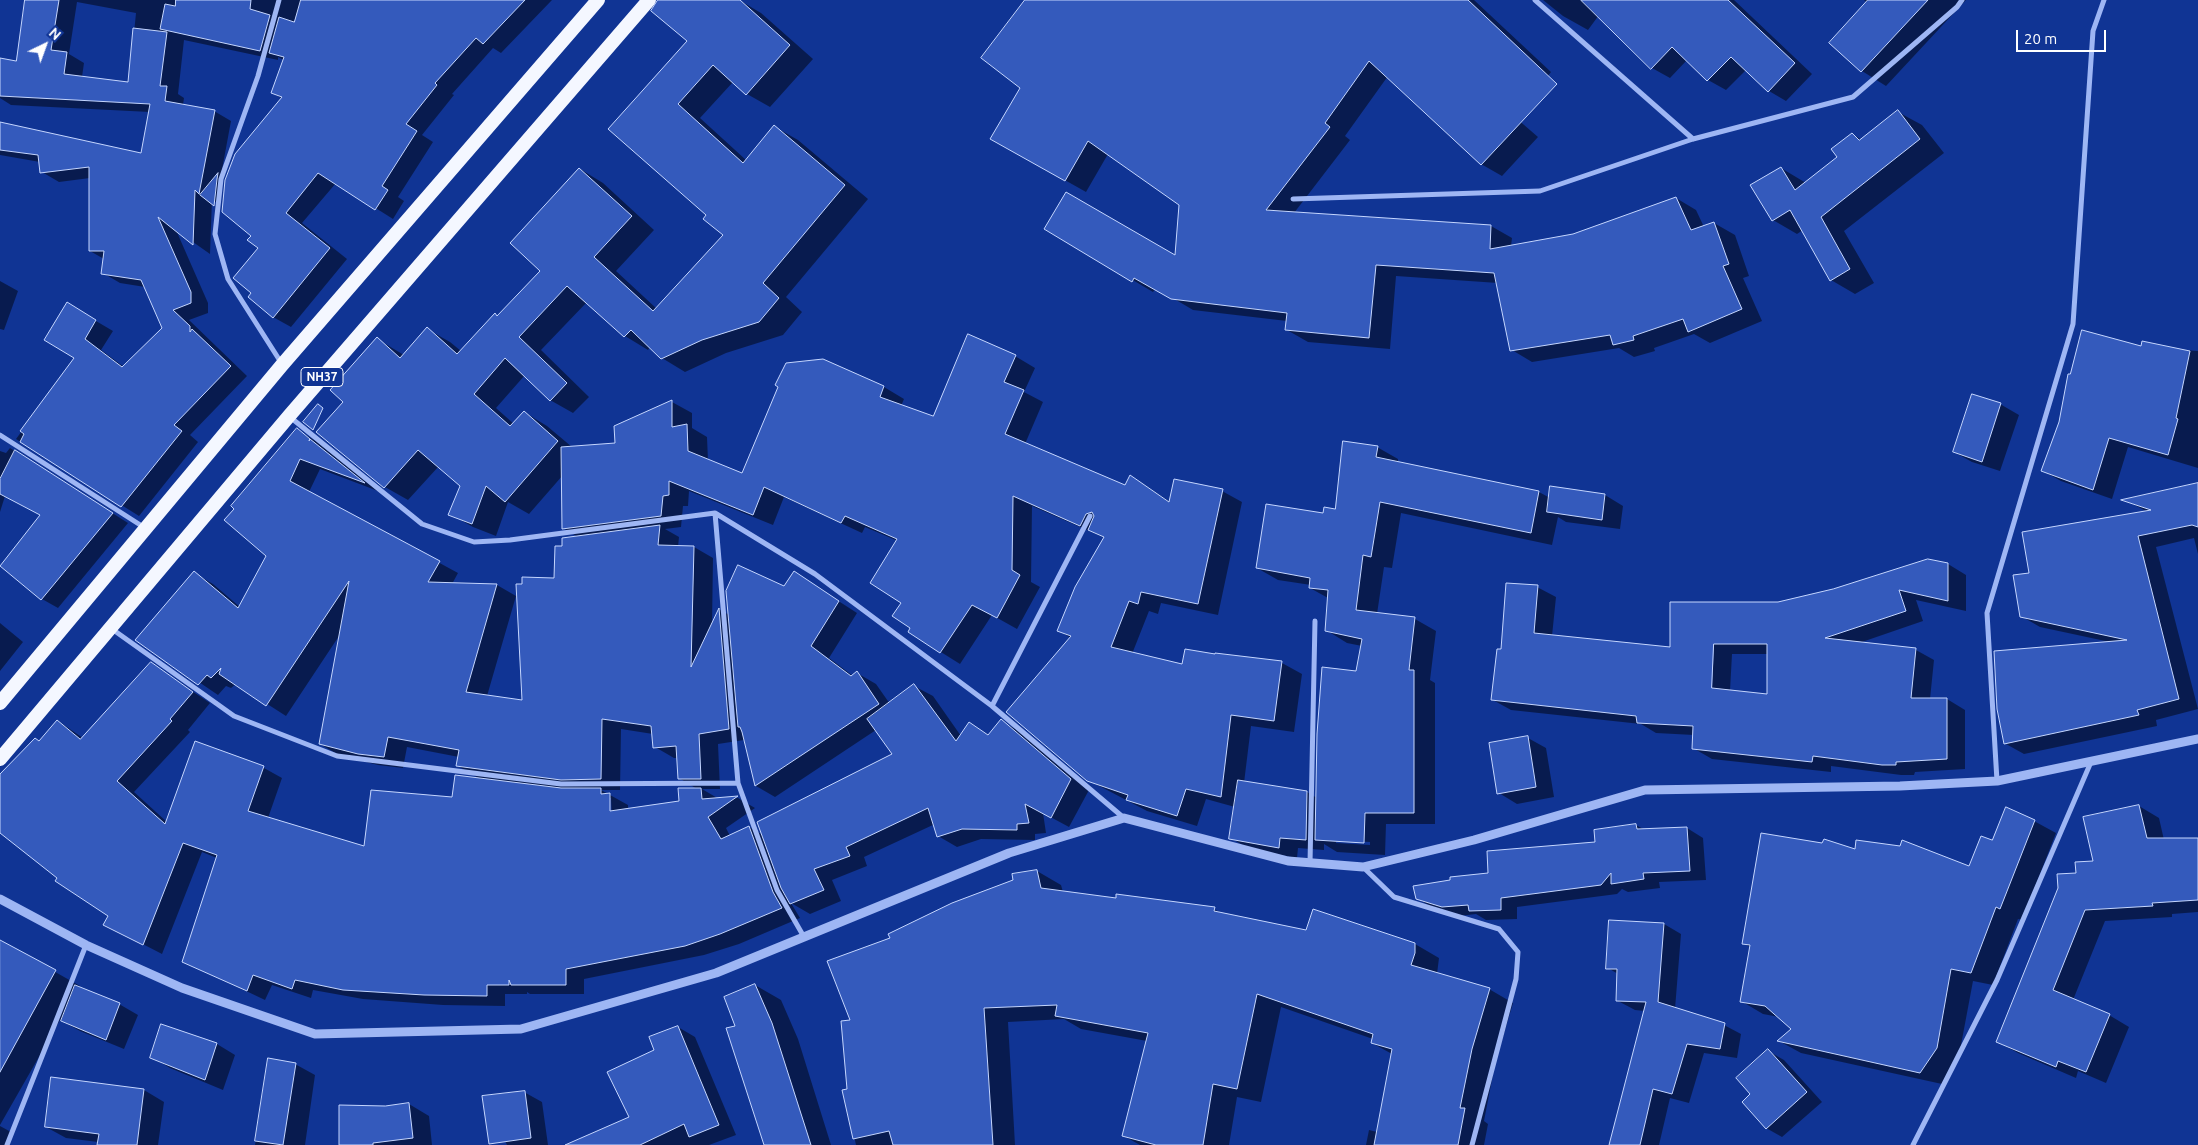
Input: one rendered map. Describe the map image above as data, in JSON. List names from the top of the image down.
{
  "streets": {
    "highway": ["NH37"]
  },
  "scale_bar": "20 m",
  "north": "top right"
}
